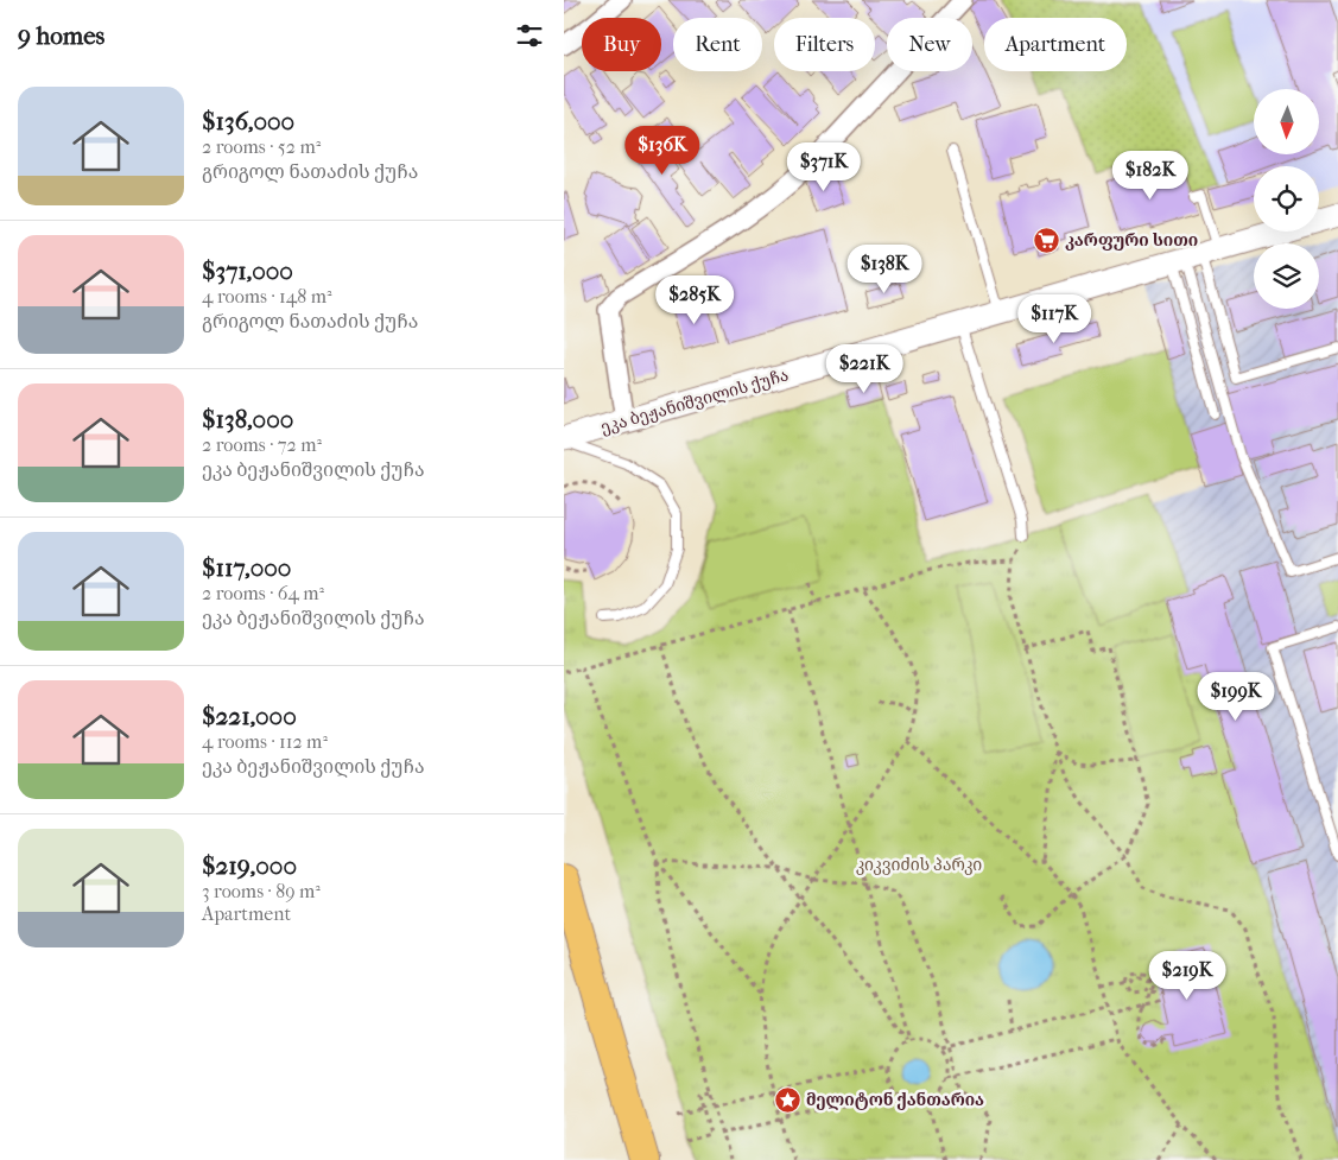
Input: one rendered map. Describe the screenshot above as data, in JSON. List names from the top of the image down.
{
  "streets": {
    "street": ["ეკა ბეჟანიშვილის ქუჩა"]
  },
  "parks": ["კიკვიძის პარკი"],
  "places": {
    "supermarket": ["კარფური სითი"],
    "place": ["მელიტონ ქანთარია"]
  },
  "north": "bottom",
  "page": {
    "heading": "9 homes",
    "chip": [
      "Buy",
      "Rent",
      "Filters",
      "New",
      "Apartment"
    ],
    "list": [
      {
        "name": "$136,000",
        "note": "2 rooms · 52 m² · გრიგოლ ნათაძის ქუჩა"
      },
      {
        "name": "$371,000",
        "note": "4 rooms · 148 m² · გრიგოლ ნათაძის ქუჩა"
      },
      {
        "name": "$138,000",
        "note": "2 rooms · 72 m² · ეკა ბეჟანიშვილის ქუჩა"
      },
      {
        "name": "$117,000",
        "note": "2 rooms · 64 m² · ეკა ბეჟანიშვილის ქუჩა"
      },
      {
        "name": "$221,000",
        "note": "4 rooms · 112 m² · ეკა ბეჟანიშვილის ქუჩა"
      },
      {
        "name": "$219,000",
        "note": "3 rooms · 89 m² · Apartment"
      }
    ],
    "price": [
      "$136K",
      "$371K",
      "$182K",
      "$138K",
      "$285K",
      "$117K",
      "$221K",
      "$199K",
      "$219K"
    ]
  }
}
